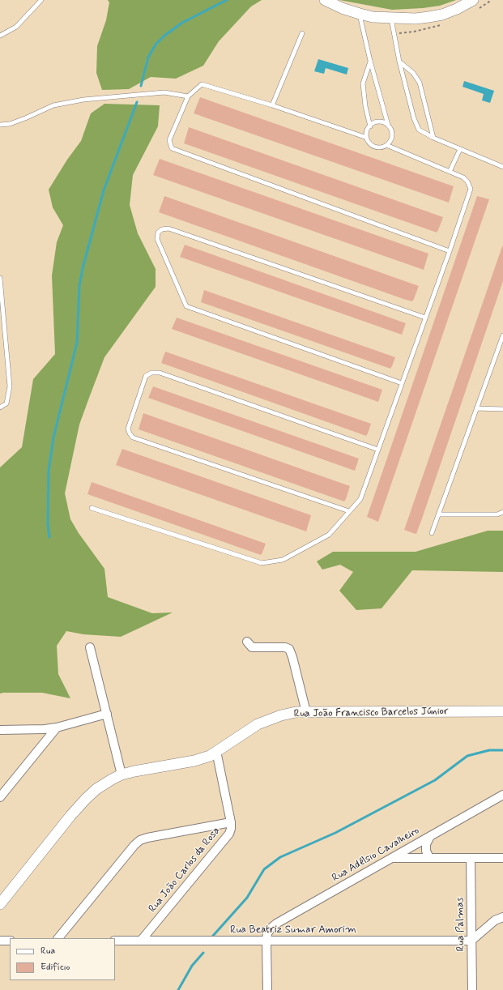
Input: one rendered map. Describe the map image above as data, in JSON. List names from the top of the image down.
{
  "streets": {
    "street": [
      "Rua João Francisco Barcelos Júnior",
      "Rua Adélsio Cavalheiro",
      "Rua João Carlos da Rosa",
      "Rua Palmas",
      "Rua Beatriz Sumar Amorim"
    ]
  },
  "crossings": [
    ["Rua João Francisco Barcelos Júnior", "Rua João Carlos da Rosa"],
    ["Rua Adélsio Cavalheiro", "Rua Beatriz Sumar Amorim"],
    ["Rua João Carlos da Rosa", "Rua Beatriz Sumar Amorim"],
    ["Rua Palmas", "Rua Beatriz Sumar Amorim"]
  ],
  "legend": ["Rua", "Edifício"]
}
